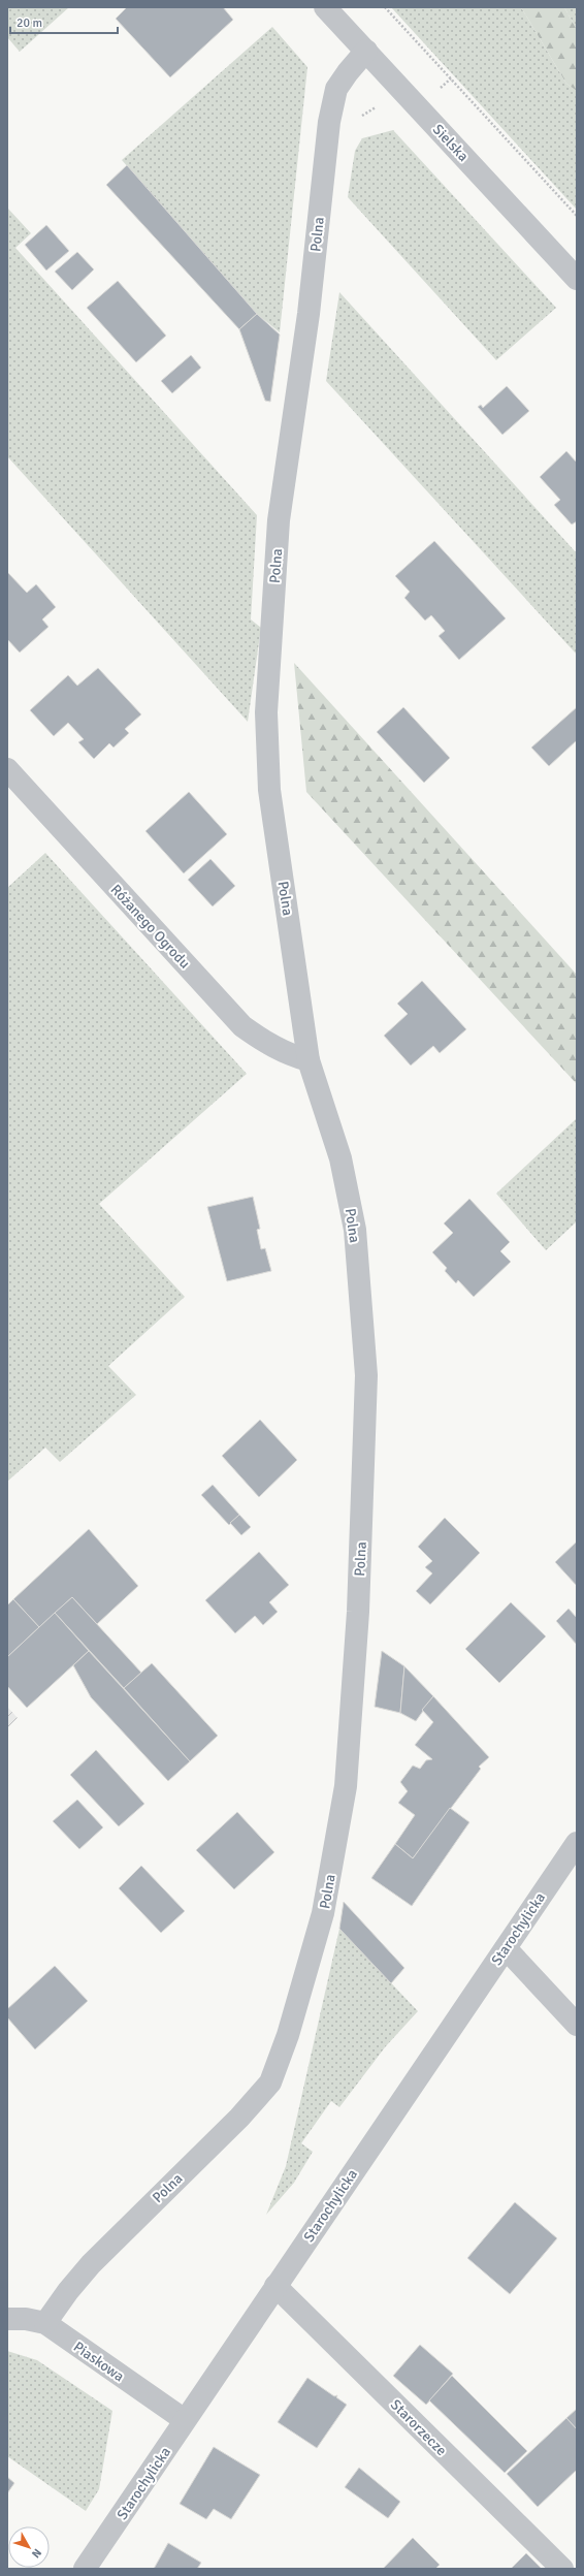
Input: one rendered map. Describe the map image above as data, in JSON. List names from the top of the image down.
{
  "streets": {
    "street": [
      "Sielska",
      "Polna",
      "Różanego Ogrodu",
      "Starochylicka",
      "Piaskowa",
      "Starorzecze"
    ]
  },
  "crossings": [
    ["Sielska", "Polna"],
    ["Polna", "Różanego Ogrodu"],
    ["Polna", "Piaskowa"],
    ["Starochylicka", "Piaskowa"],
    ["Starochylicka", "Starorzecze"]
  ],
  "scale_bar": "20 m",
  "north": "bottom right"
}
